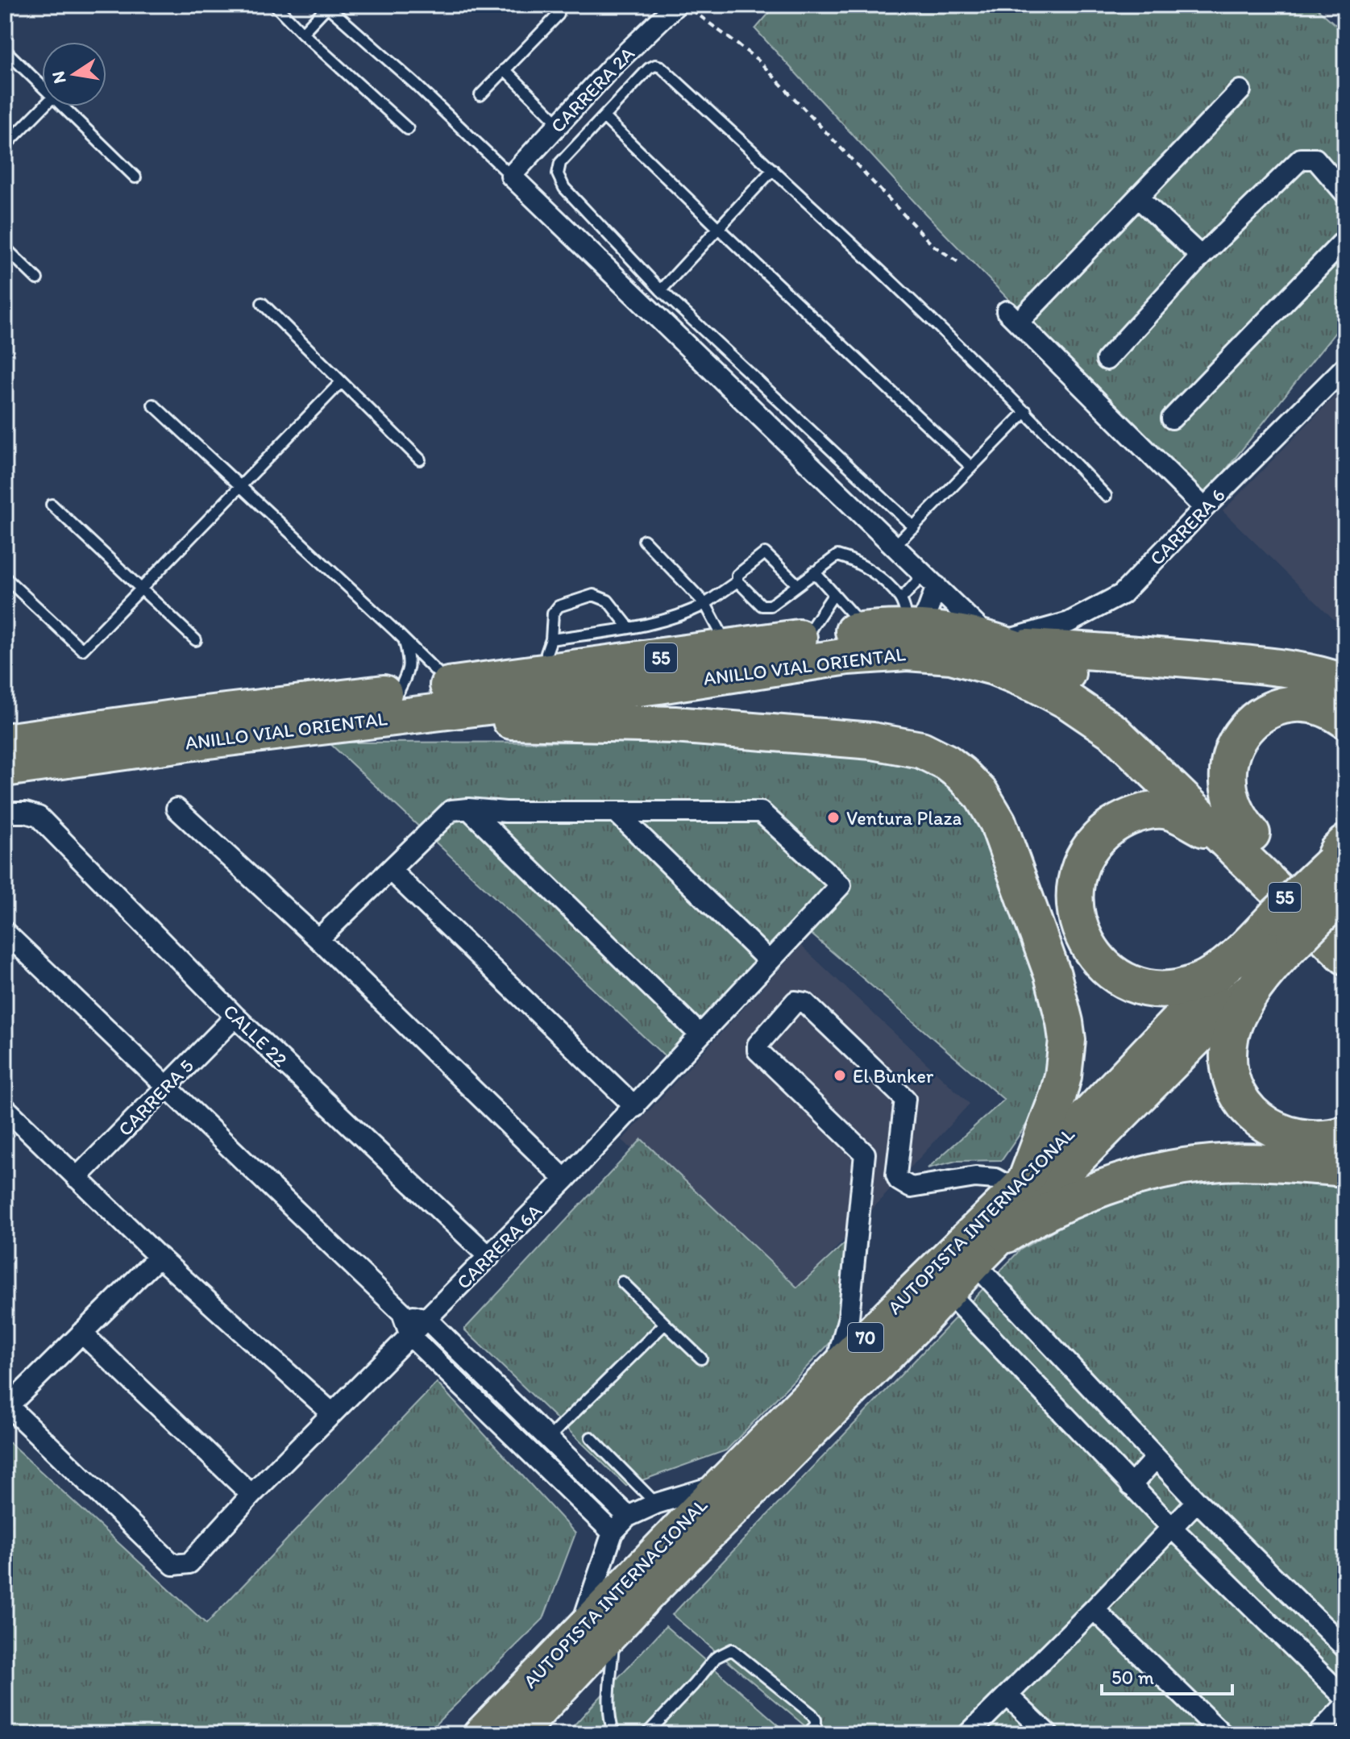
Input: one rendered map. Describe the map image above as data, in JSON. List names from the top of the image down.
{
  "streets": {
    "highway": [
      "55",
      "ANILLO VIAL ORIENTAL",
      "AUTOPISTA INTERNACIONAL",
      "70"
    ],
    "street": [
      "CARRERA 2A",
      "CARRERA 6",
      "CALLE 22",
      "CARRERA 5",
      "CARRERA 6A"
    ]
  },
  "crossings": [
    ["CARRERA 6", "ANILLO VIAL ORIENTAL"],
    ["CALLE 22", "CARRERA 5"],
    ["CALLE 22", "CARRERA 6A"]
  ],
  "places": ["Ventura Plaza", "El Bunker"],
  "scale_bar": "50 m",
  "north": "left"
}
